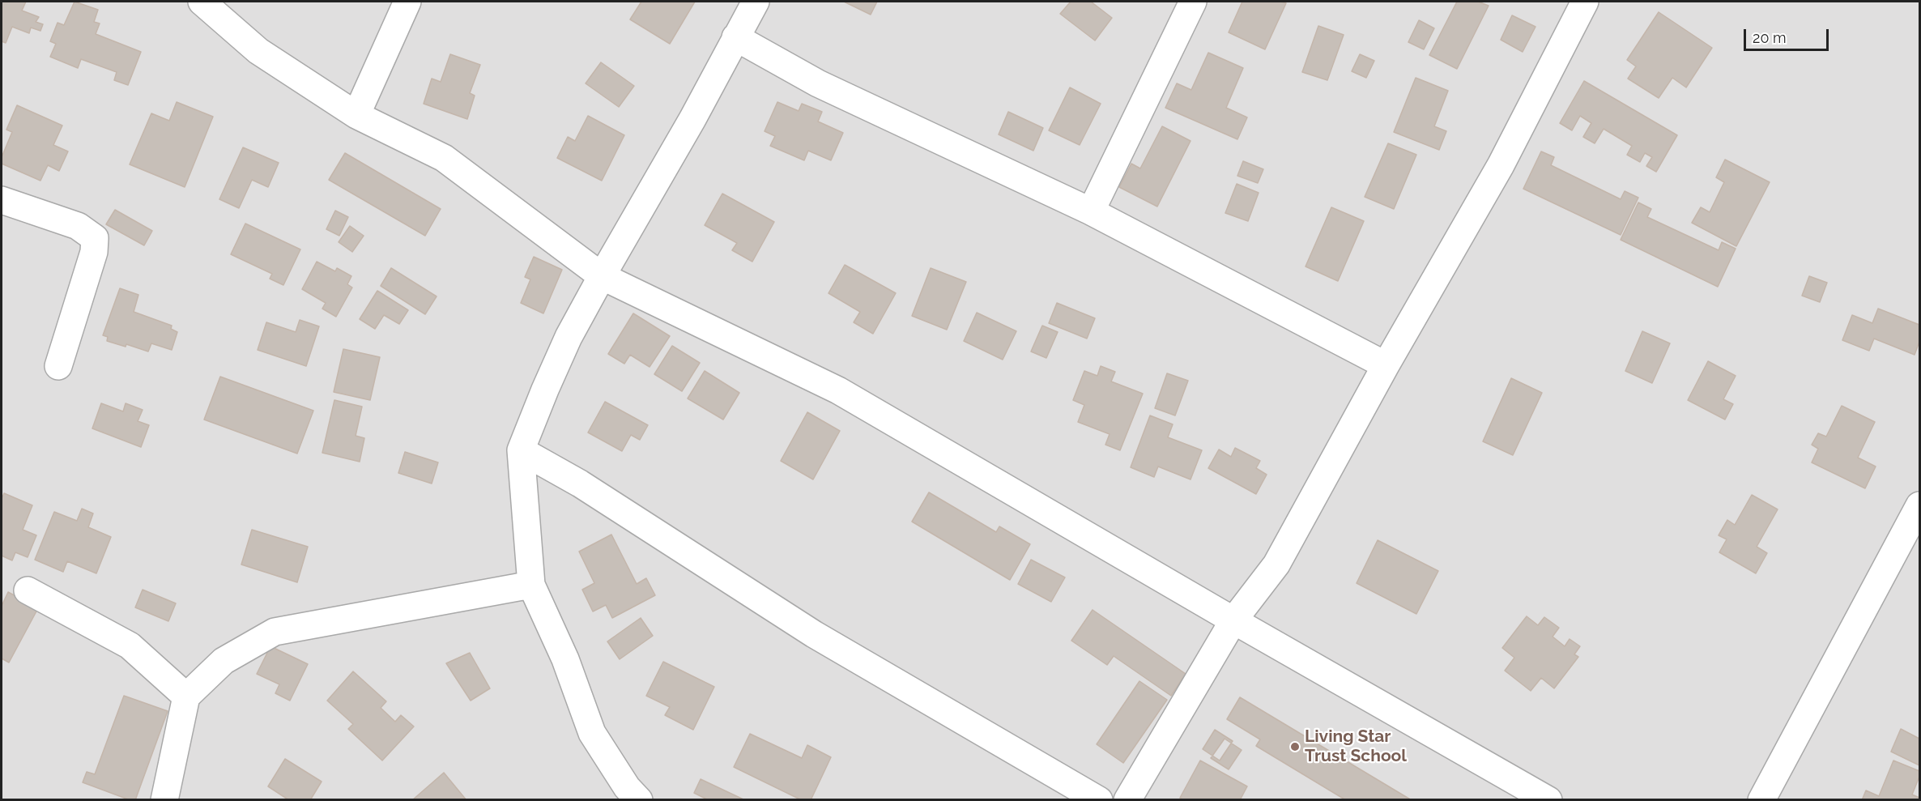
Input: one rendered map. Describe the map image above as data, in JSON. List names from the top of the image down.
{
  "places": ["Living Star Trust School"],
  "scale_bar": "20 m"
}
